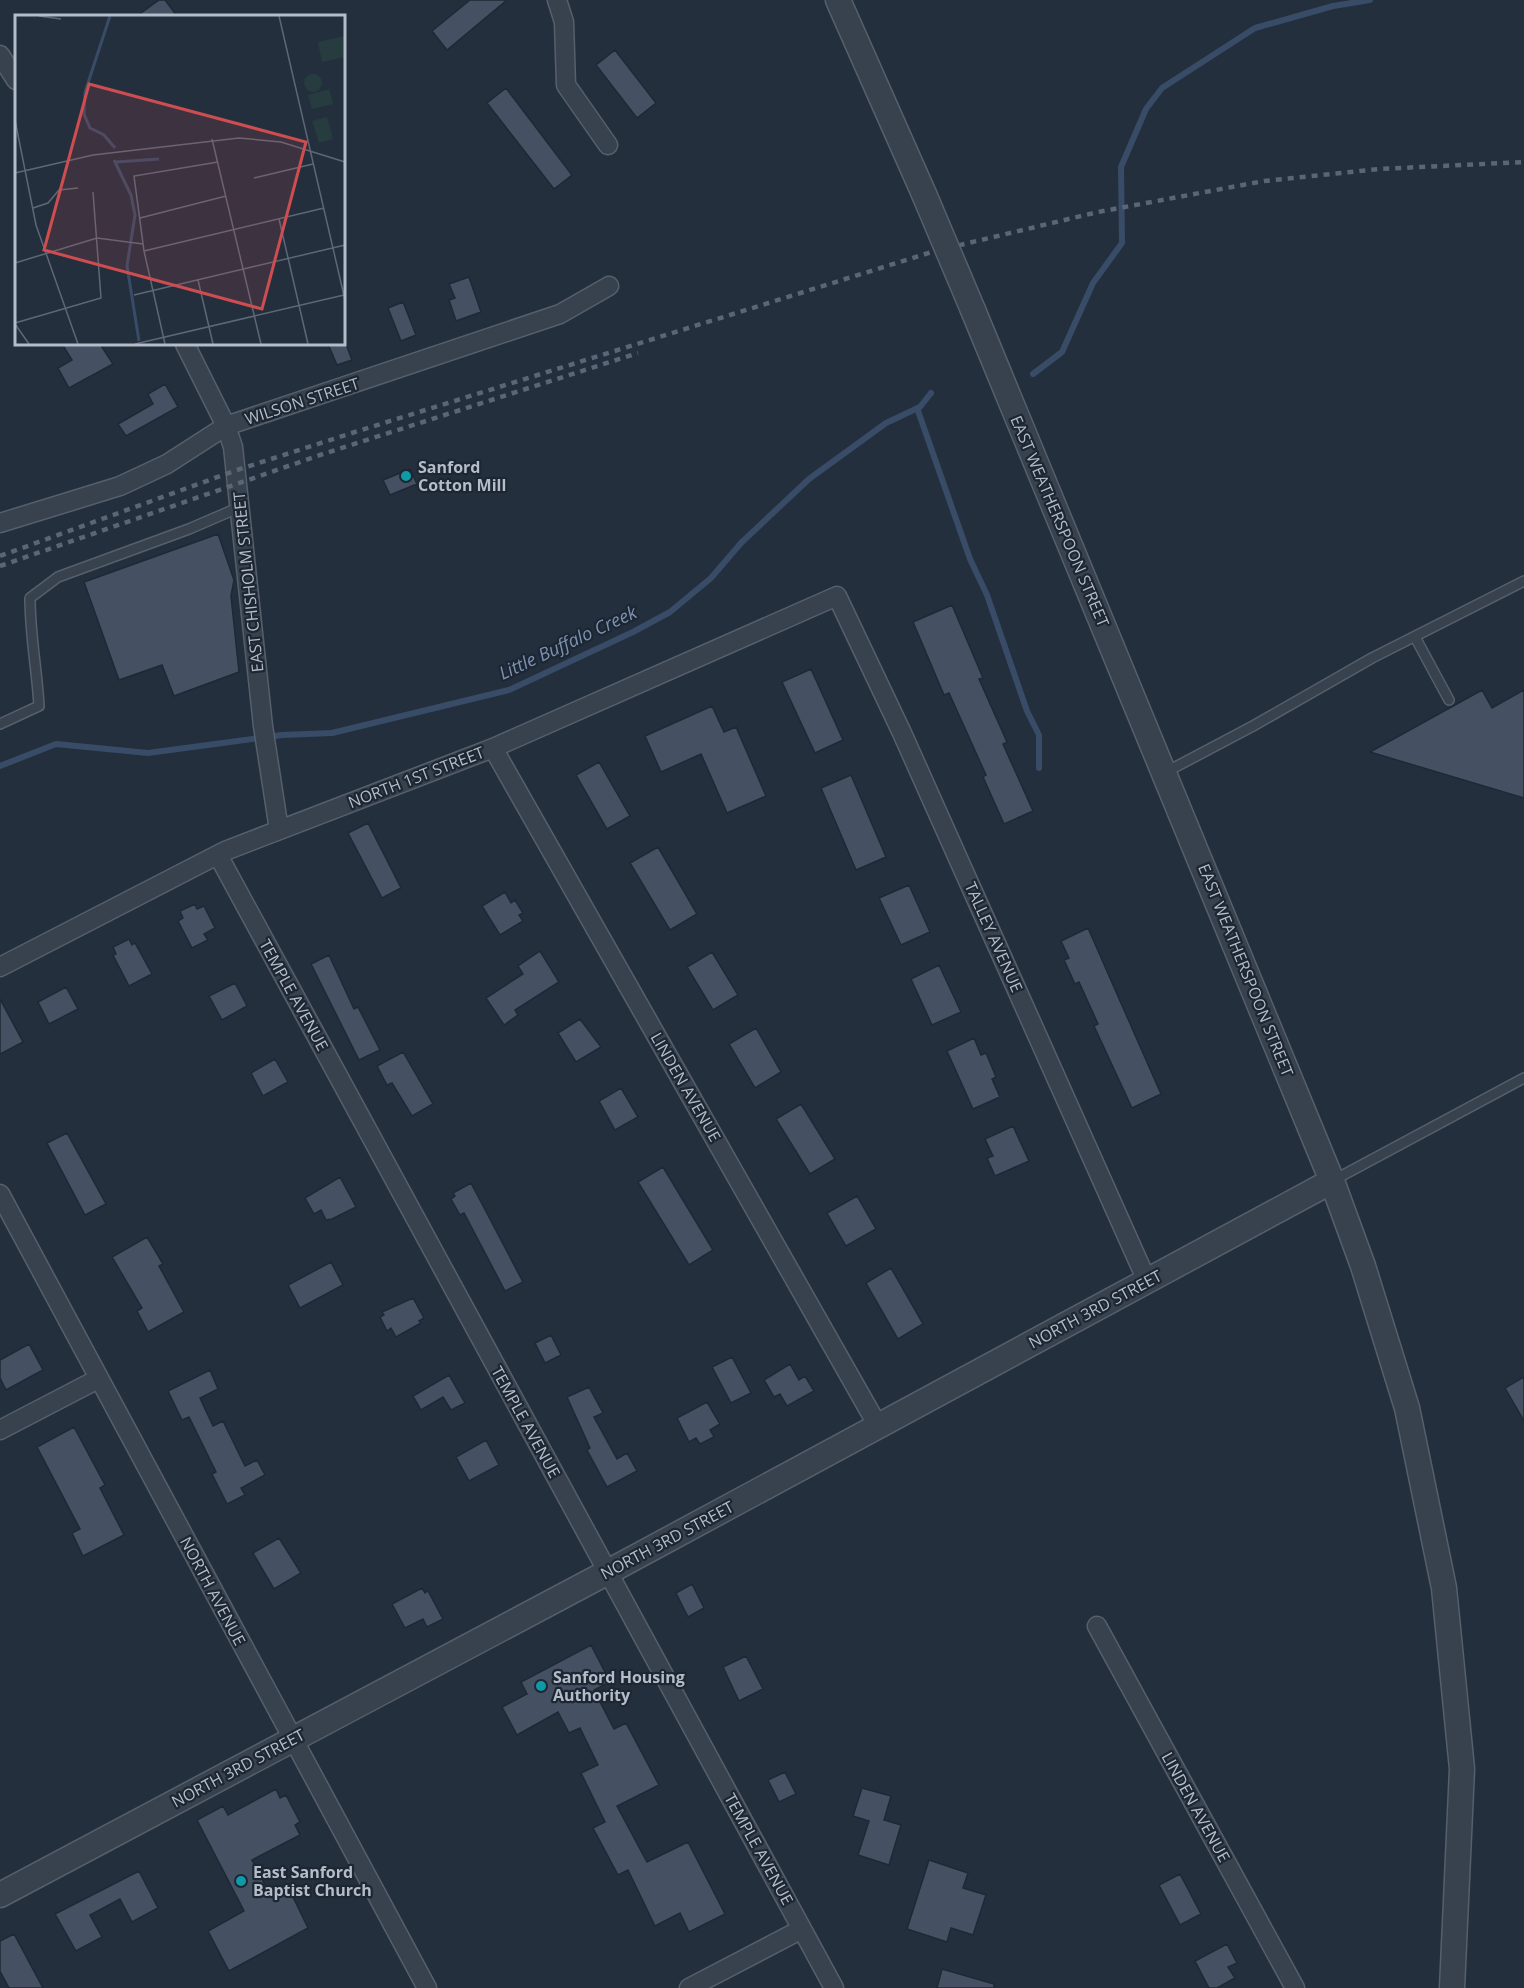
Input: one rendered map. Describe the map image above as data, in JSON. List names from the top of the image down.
{
  "streets": {
    "street": [
      "WILSON STREET",
      "EAST WEATHERSPOON STREET",
      "EAST CHISHOLM STREET",
      "NORTH 1ST STREET",
      "TALLEY AVENUE",
      "TEMPLE AVENUE",
      "LINDEN AVENUE",
      "NORTH 3RD STREET",
      "NORTH AVENUE"
    ]
  },
  "crossings": [
    ["WILSON STREET", "EAST CHISHOLM STREET"],
    ["EAST WEATHERSPOON STREET", "NORTH 3RD STREET"],
    ["EAST CHISHOLM STREET", "NORTH 1ST STREET"],
    ["NORTH 1ST STREET", "TALLEY AVENUE"],
    ["NORTH 1ST STREET", "TEMPLE AVENUE"],
    ["NORTH 1ST STREET", "LINDEN AVENUE"],
    ["TALLEY AVENUE", "NORTH 3RD STREET"],
    ["TEMPLE AVENUE", "NORTH 3RD STREET"],
    ["LINDEN AVENUE", "NORTH 3RD STREET"],
    ["NORTH 3RD STREET", "NORTH AVENUE"]
  ],
  "water": ["Little Buffalo Creek"],
  "places": ["Sanford Cotton Mill", "Sanford Housing Authority", "East Sanford Baptist Church"]
}
